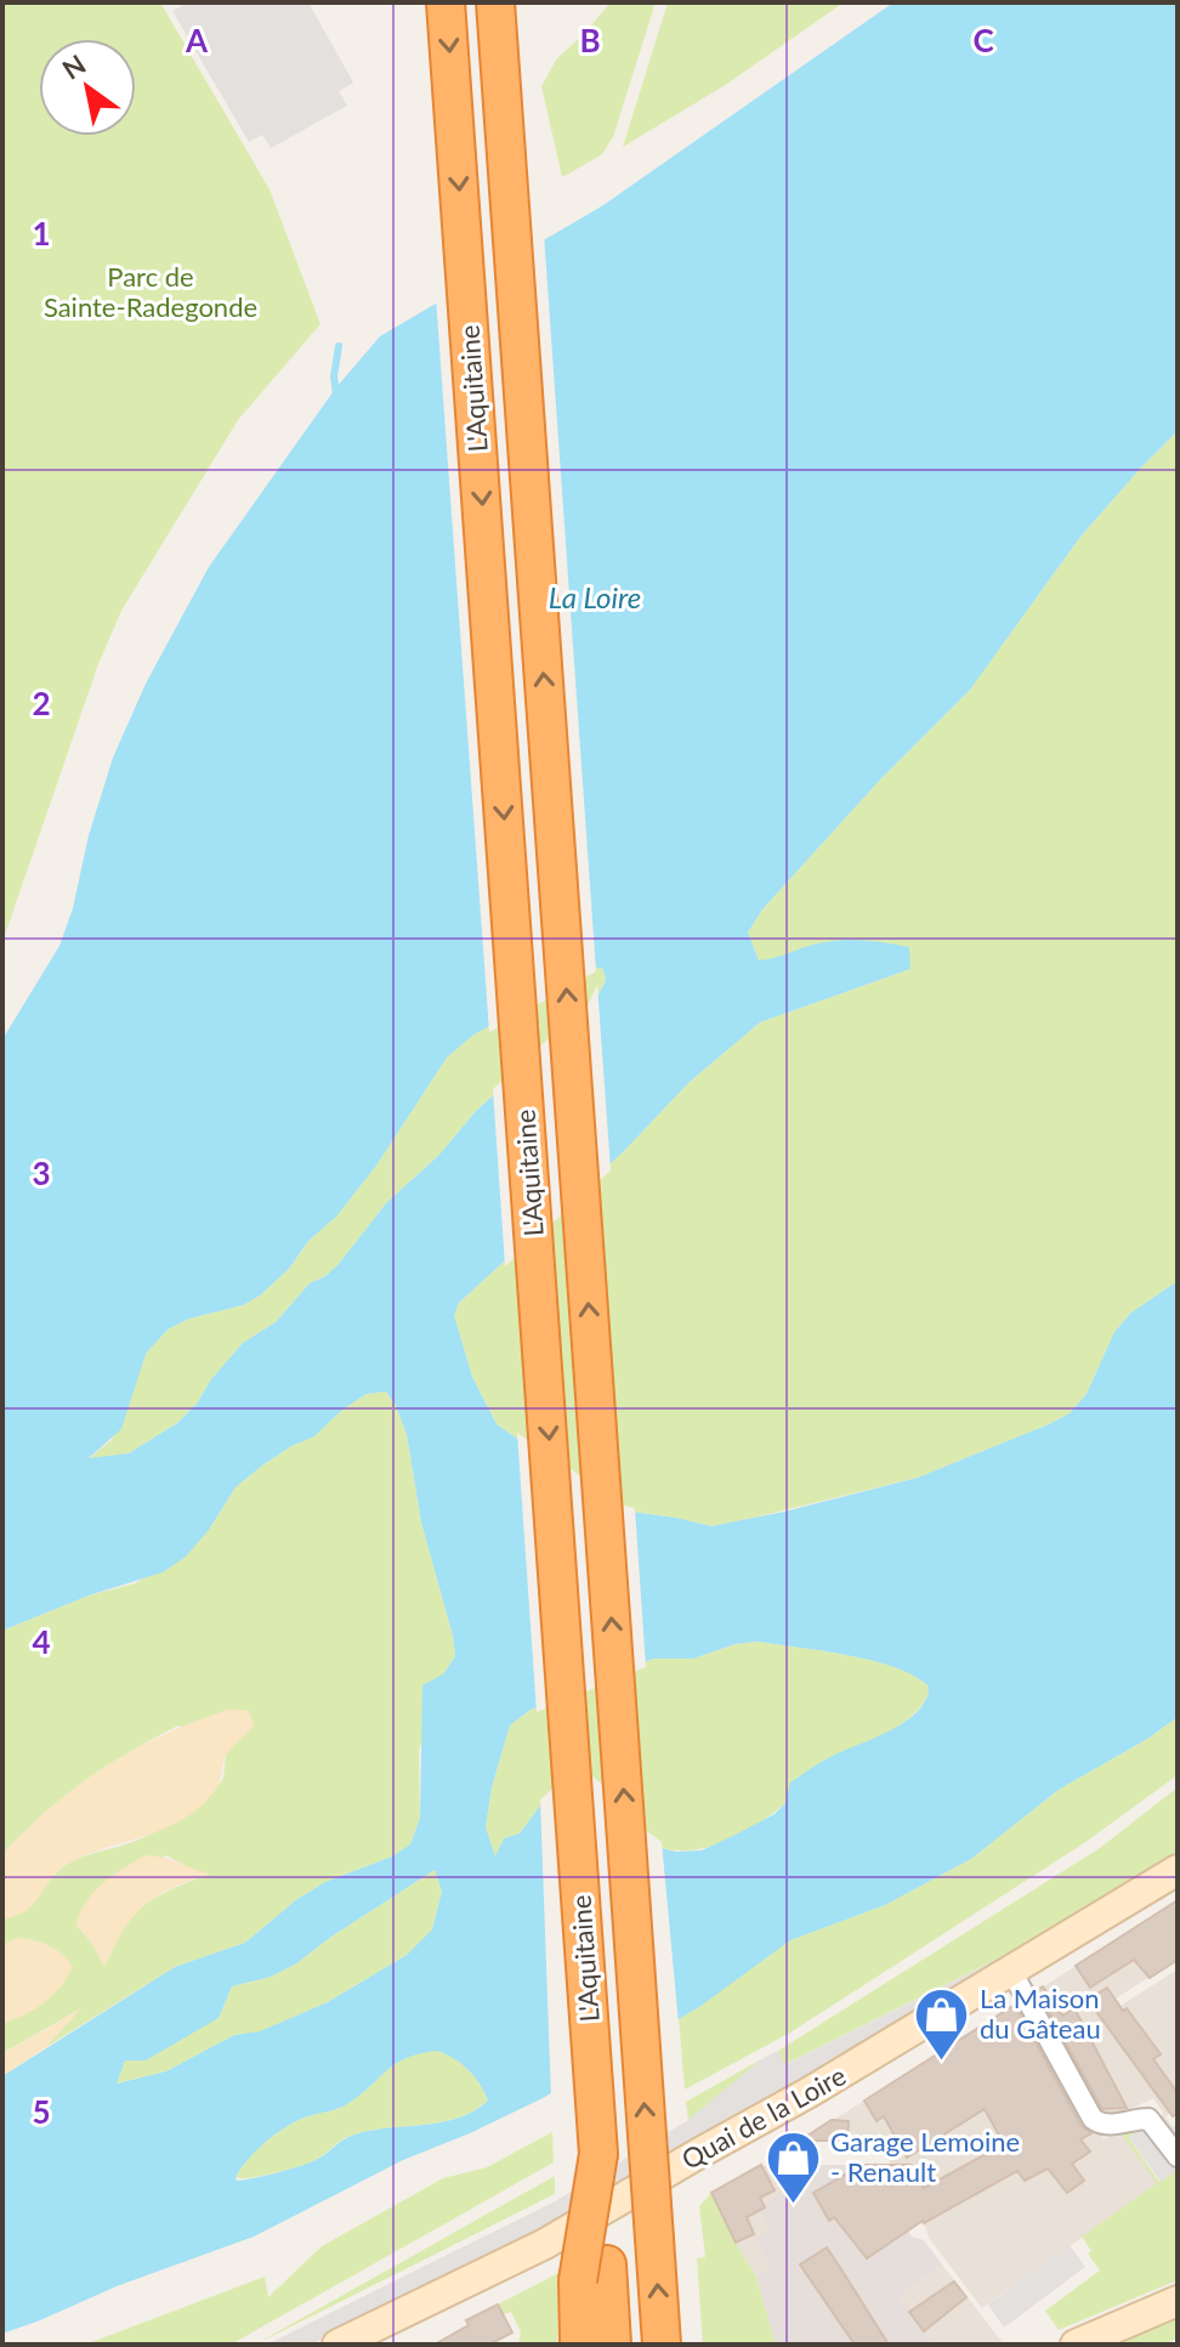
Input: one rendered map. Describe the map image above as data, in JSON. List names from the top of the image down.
{
  "streets": {
    "highway": ["L'Aquitaine"],
    "main road": ["Quai de la Loire"]
  },
  "water": ["La Loire"],
  "parks": ["Parc de Sainte-Radegonde"],
  "places": {
    "shop": ["La Maison du Gâteau", "Garage Lemoine - Renault"]
  },
  "north": "top left",
  "grid": {
    "columns": ["A", "B", "C"],
    "rows": [
      "1",
      "2",
      "3",
      "4",
      "5"
    ]
  }
}
